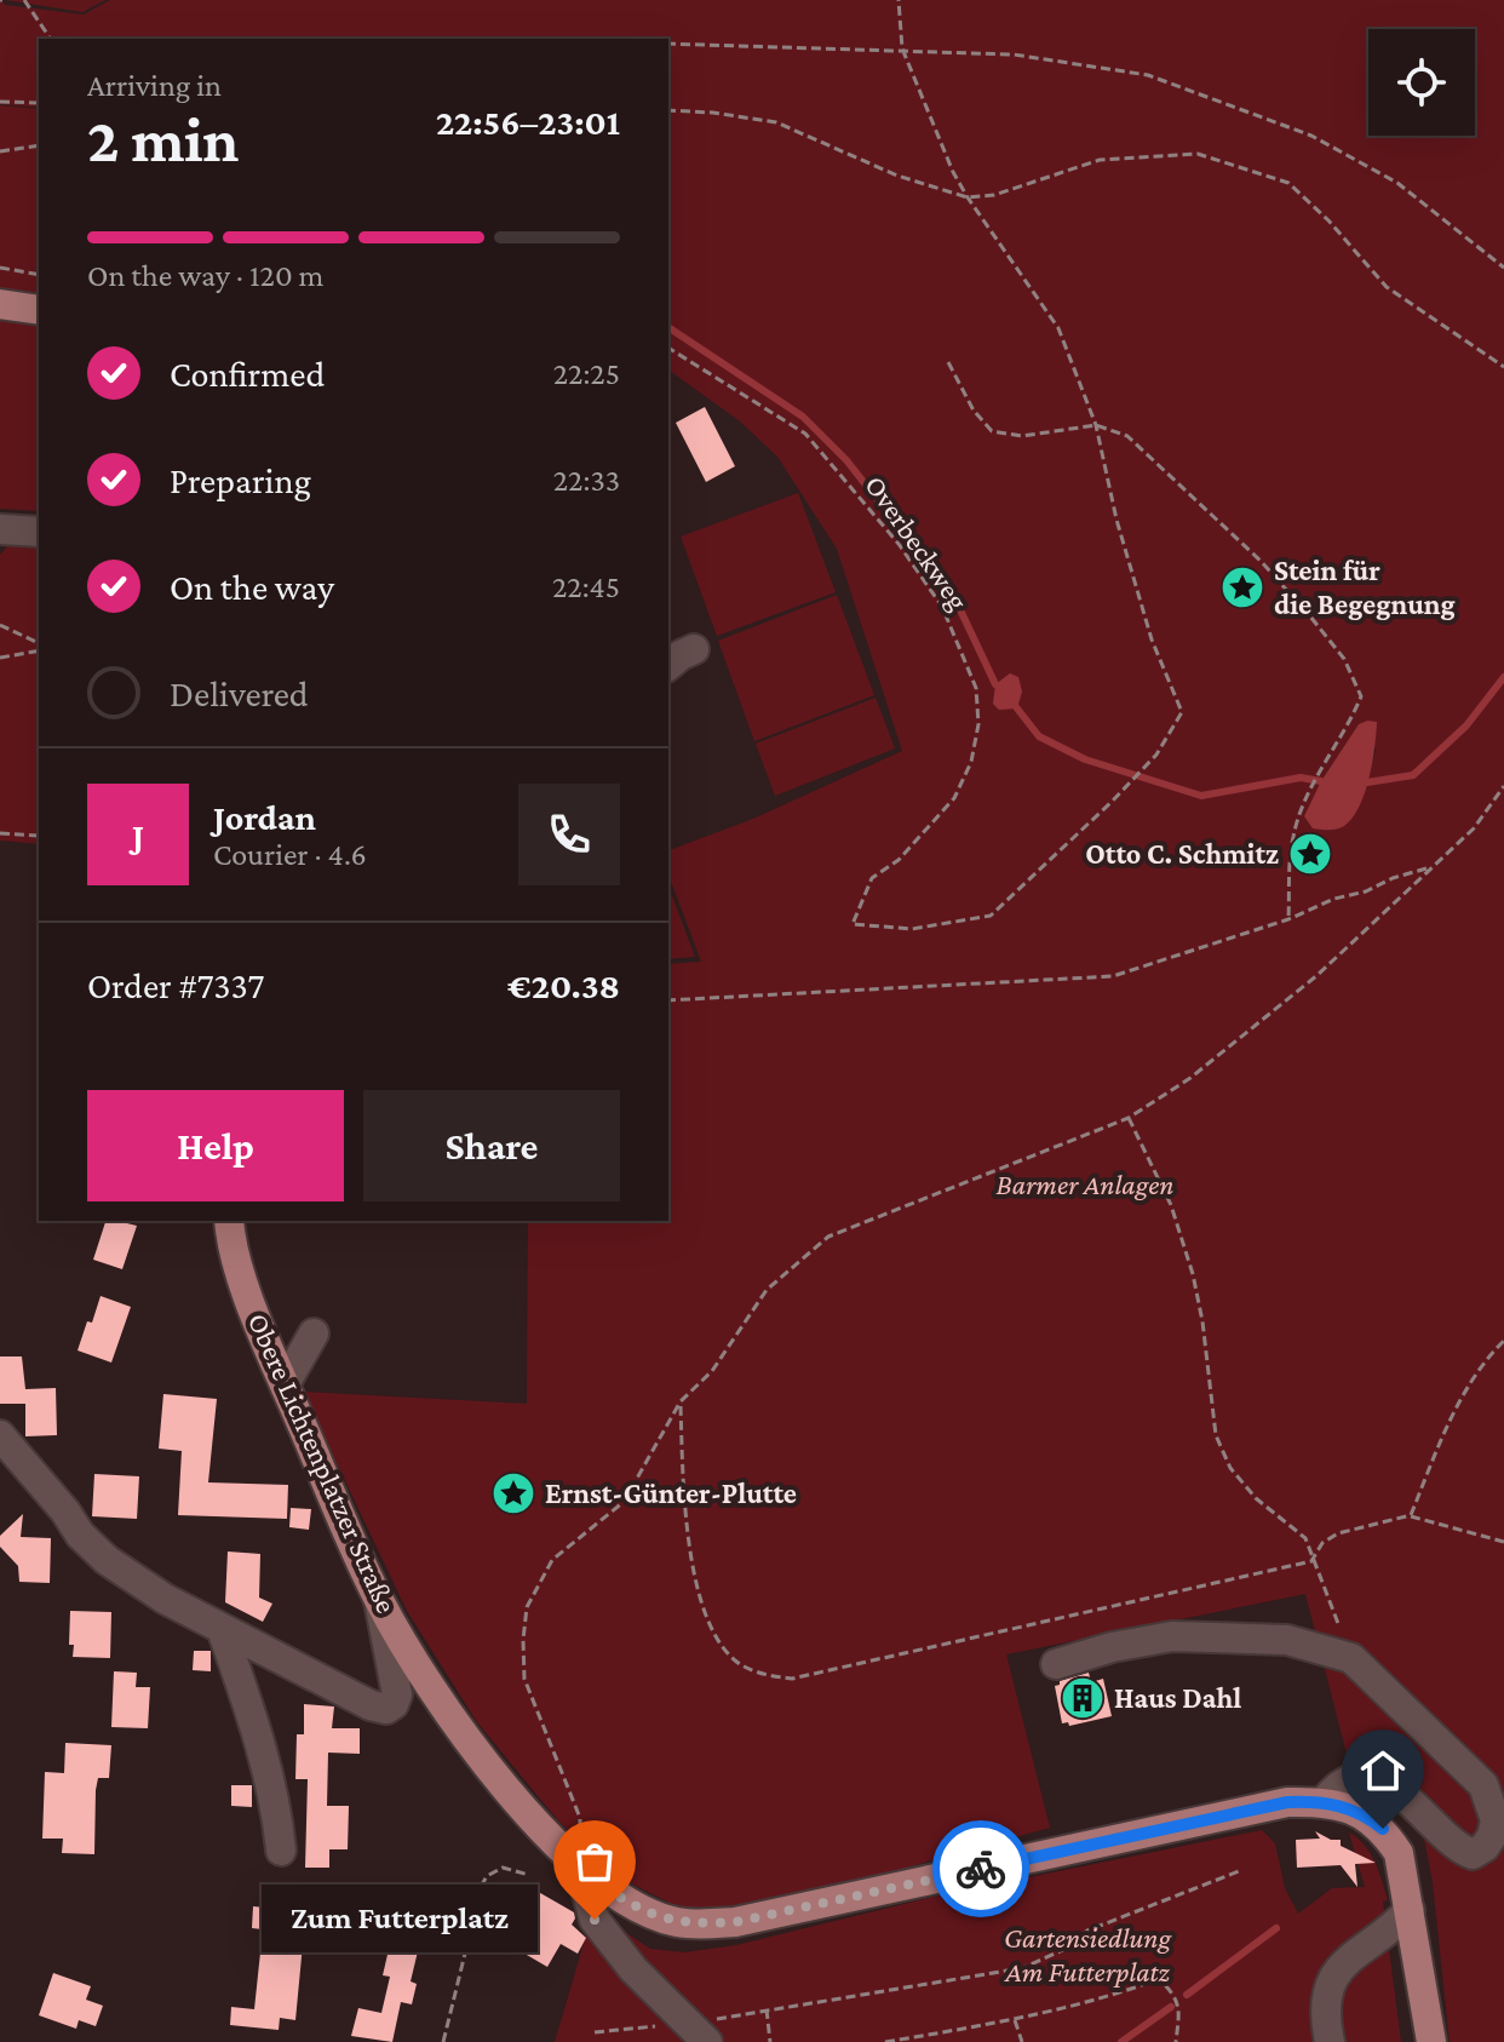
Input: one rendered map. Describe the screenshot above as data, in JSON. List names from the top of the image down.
{
  "streets": {
    "main road": ["Obere Lichtenplatzer Straße"],
    "path": ["Overbeckweg"]
  },
  "parks": ["Barmer Anlagen", "Gartensiedlung Am Futterplatz"],
  "places": {
    "place": ["Stein für die Begegnung", "Otto C. Schmitz", "Ernst-Günter-Plutte"],
    "building": ["Haus Dahl"],
    "other": ["Zum Futterplatz"]
  },
  "page": {
    "heading": ["2 min", "Arriving in", "22:56–23:01"],
    "panel": [
      "Jordan",
      "Courier · 4.6",
      "Order #7337",
      "€20.38"
    ],
    "bar": "On the way · 120 m",
    "list": [
      ["Confirmed", "22:25"],
      ["Preparing", "22:33"],
      ["On the way", "22:45"],
      "Delivered"
    ],
    "round": "J",
    "buttons": ["Help", "Share"],
    "bubble": "Zum Futterplatz"
  }
}
